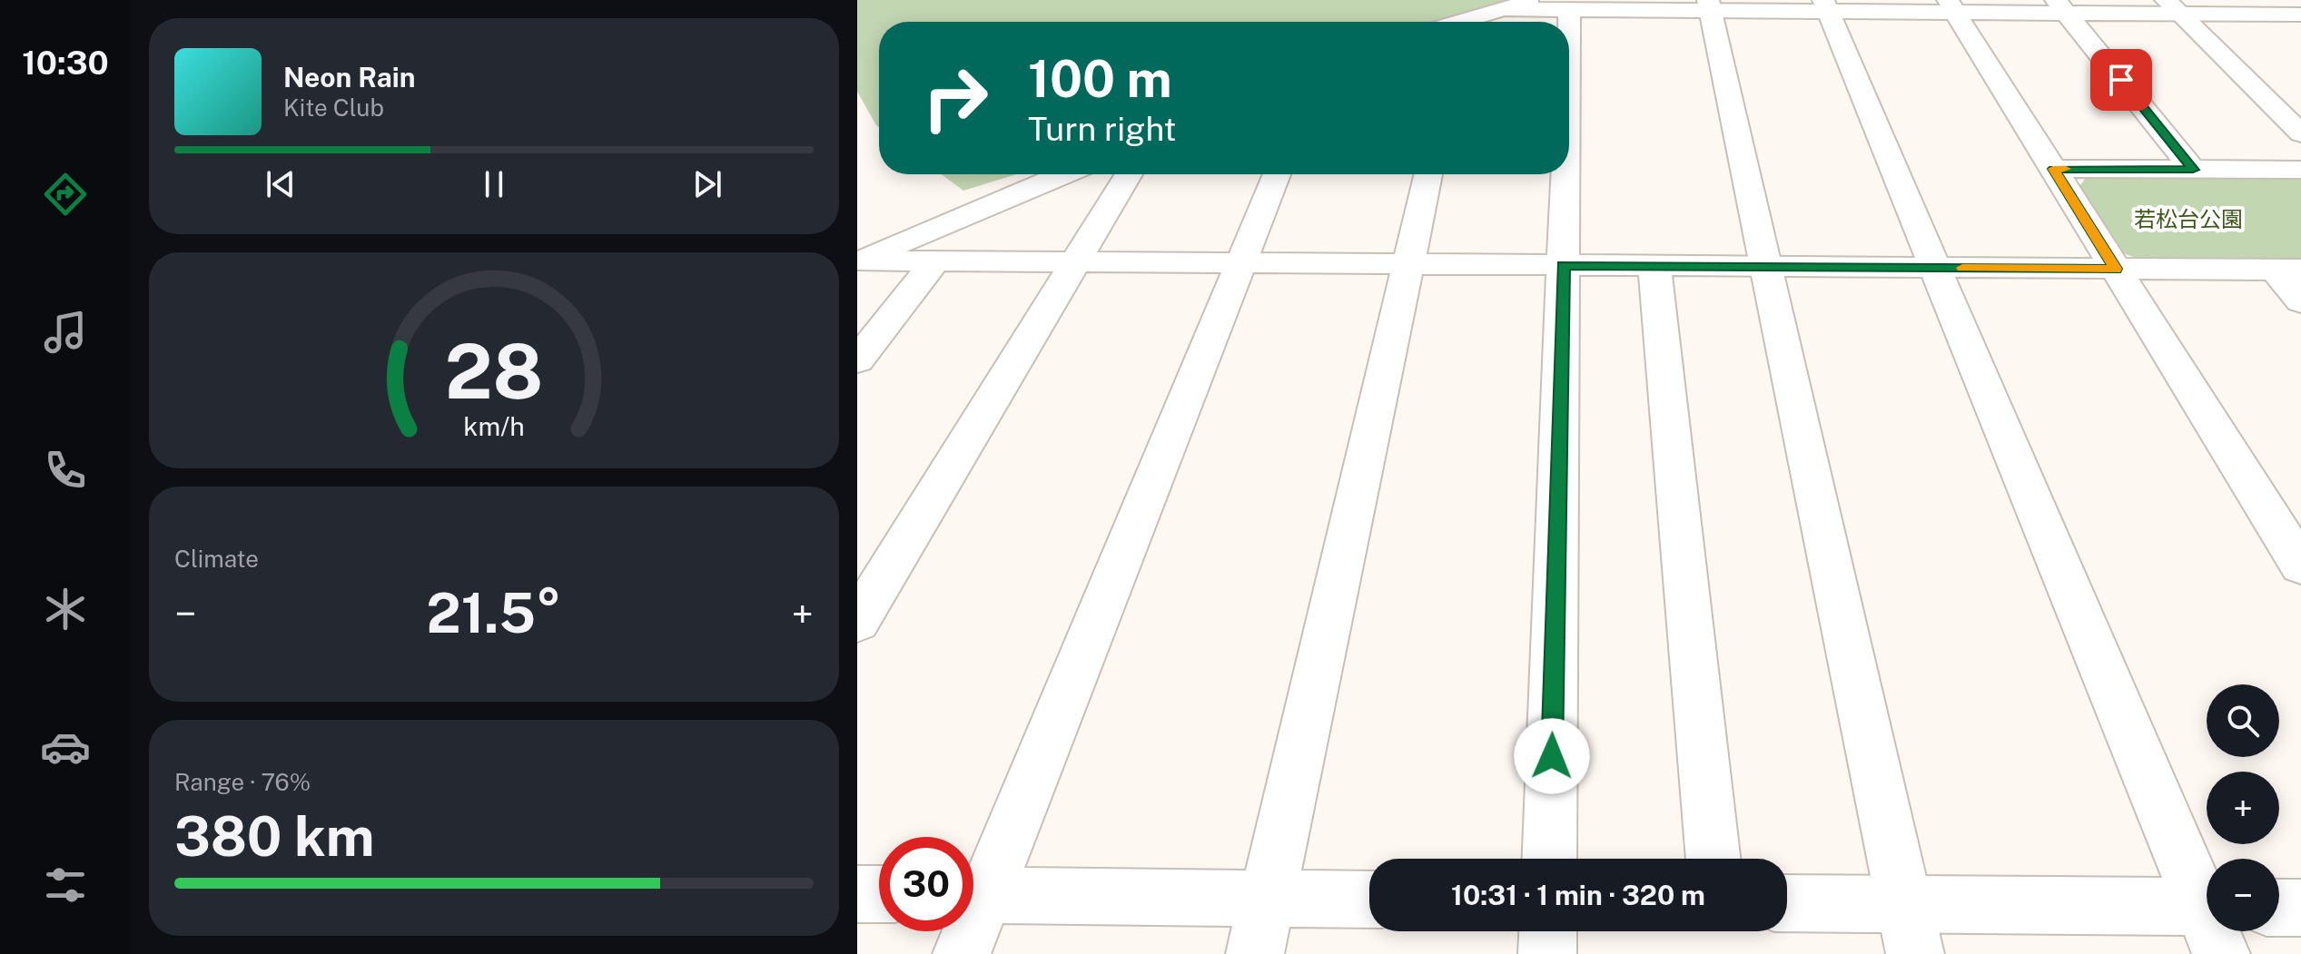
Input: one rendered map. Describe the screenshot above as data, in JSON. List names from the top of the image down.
{
  "parks": ["若松台公園"],
  "page": {
    "tabs": "10:30",
    "turn": ["100 m", "Turn right"],
    "song": ["Neon Rain", "Kite Club"],
    "tile": [
      "Climate",
      ["Range · 76%", "380 km"]
    ],
    "heat": ["−", "21.5°", "+"],
    "map_buttons": ["+", "−"],
    "limit": "30",
    "trip": "10:31 · 1 min · 320 m",
    "gauge": ["28", "km/h"]
  }
}
